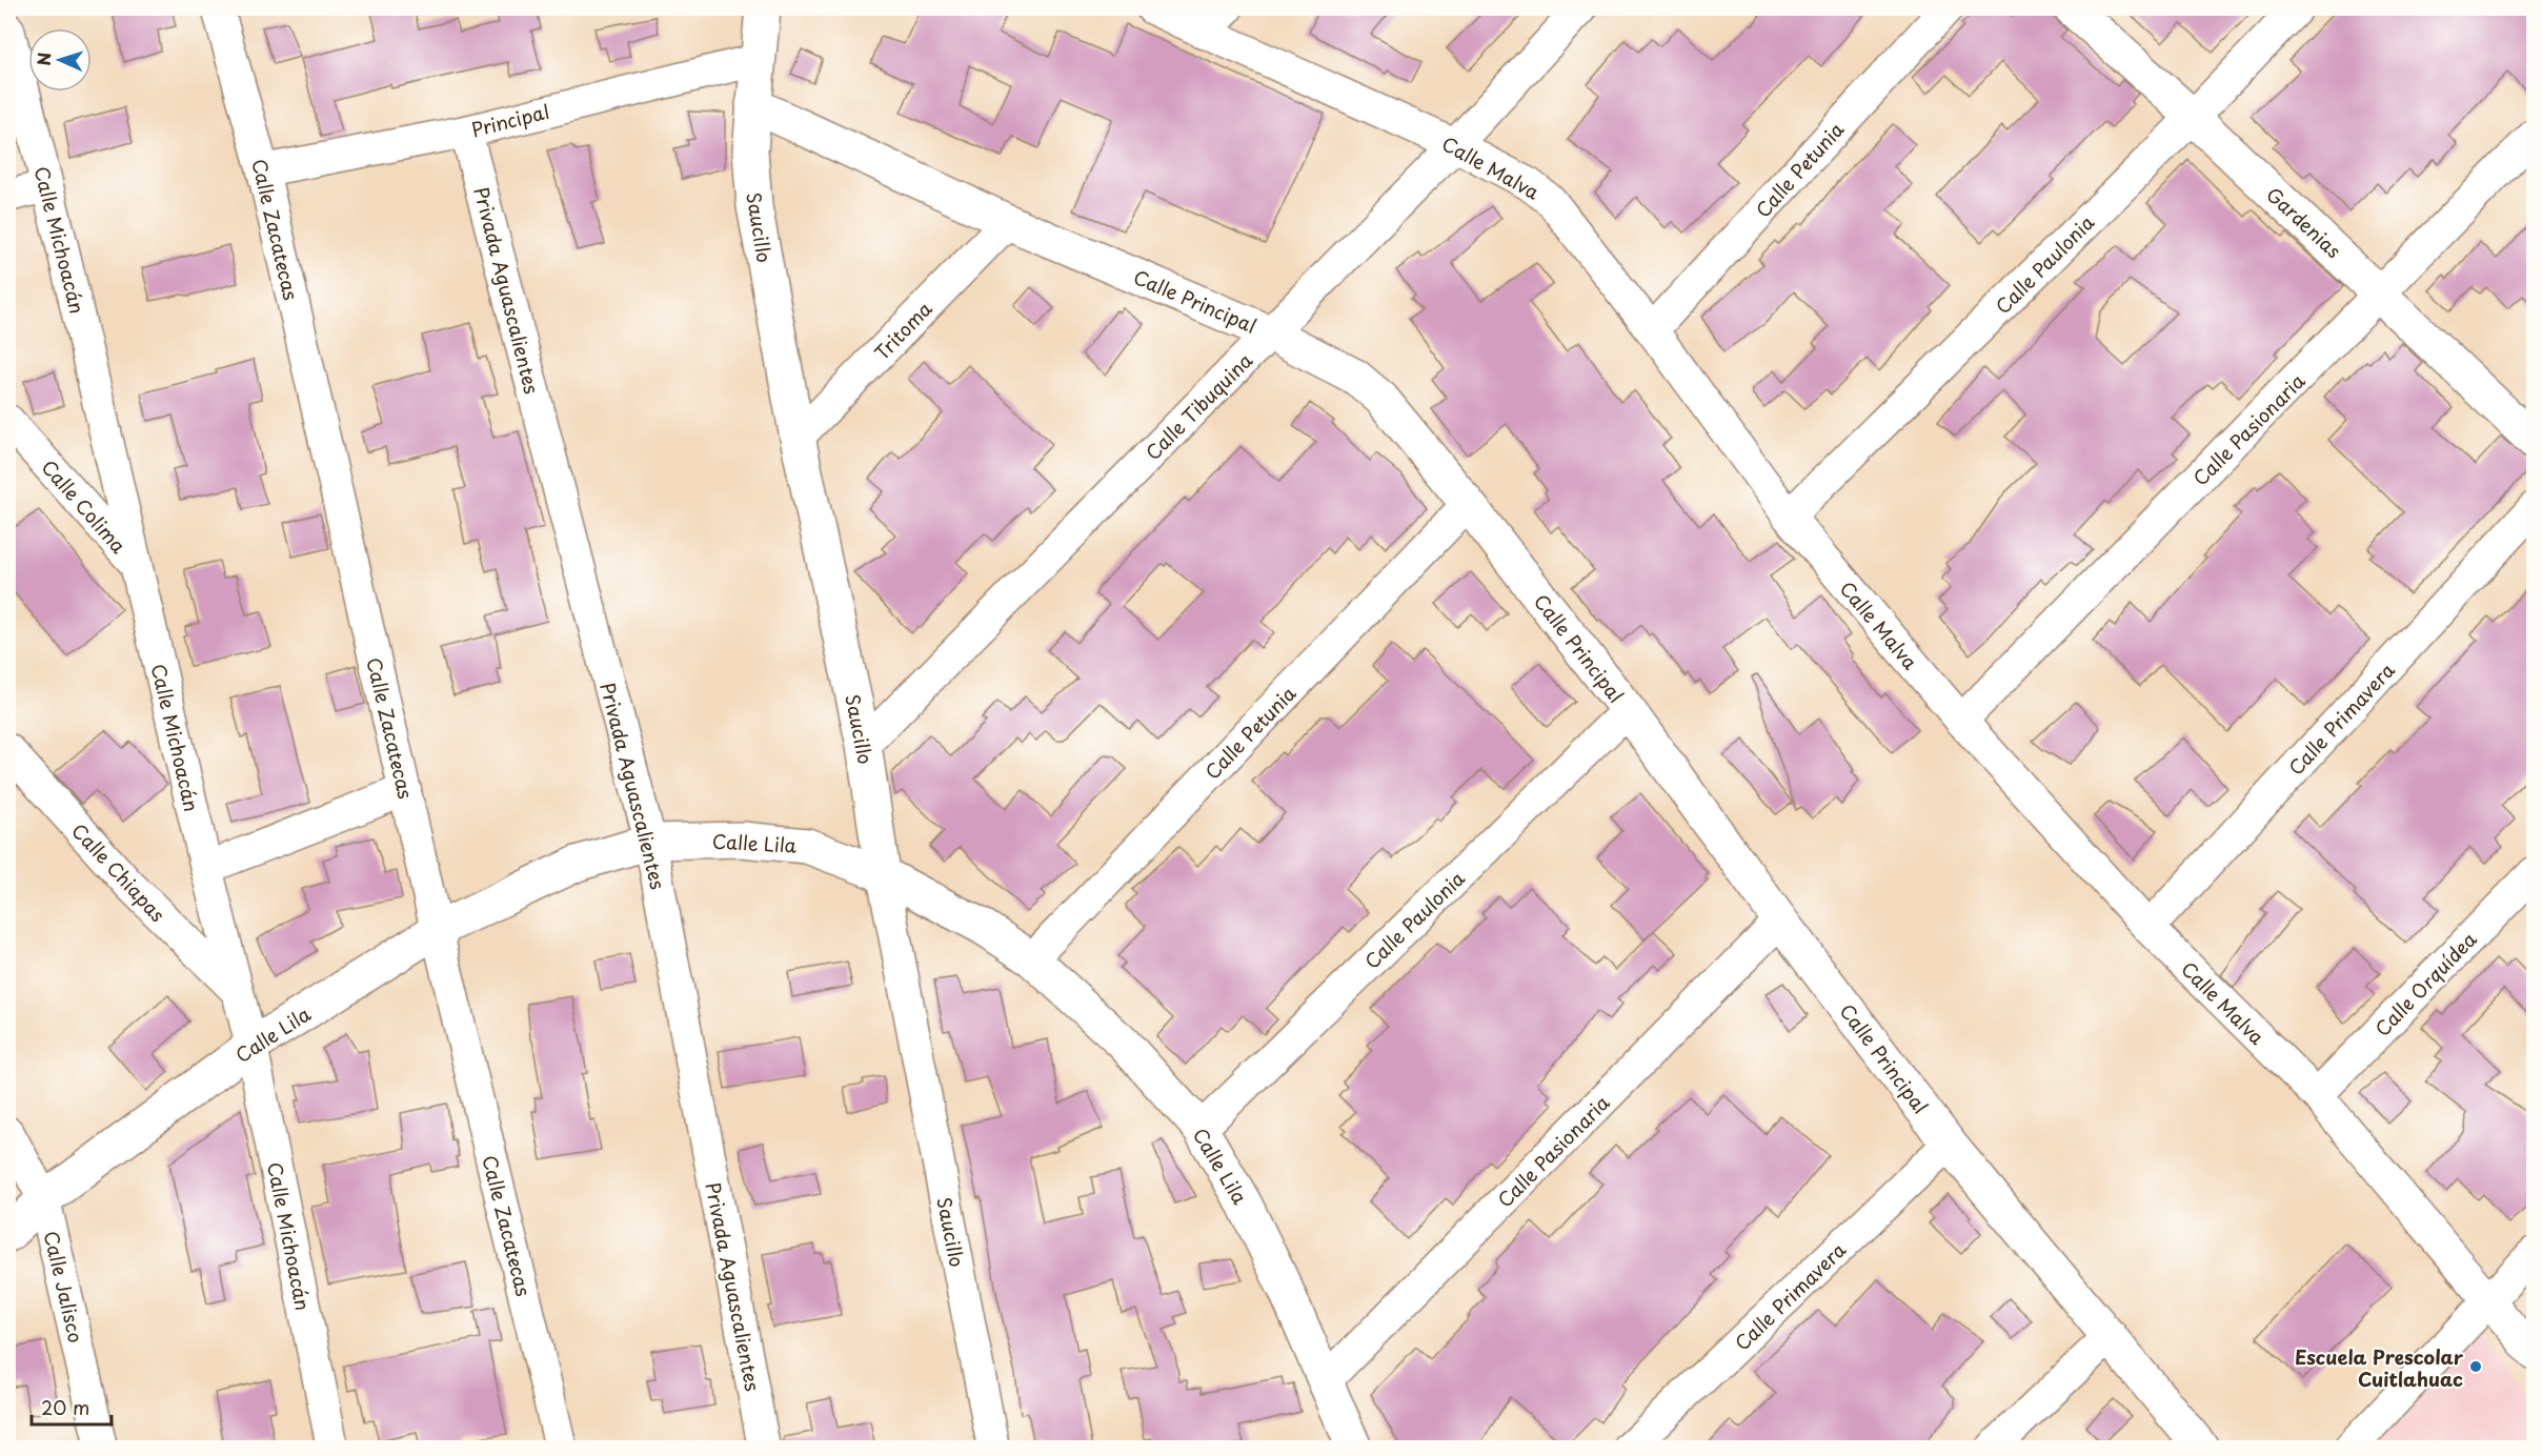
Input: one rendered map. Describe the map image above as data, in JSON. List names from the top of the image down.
{
  "streets": {
    "street": [
      "Principal",
      "Calle Malva",
      "Calle Petunia",
      "Gardenias",
      "Saucillo",
      "Calle Zacatecas",
      "Calle Michoacán",
      "Calle Paulonia",
      "Privada Aguascalientes",
      "Calle Principal",
      "Tritoma",
      "Calle Tibuquina",
      "Calle Pasionaria",
      "Calle Colima",
      "Calle Primavera",
      "Calle Lila",
      "Calle Chiapas",
      "Calle Orquídea",
      "Calle Jalisco"
    ]
  },
  "crossings": [
    ["Principal", "Saucillo"],
    ["Principal", "Calle Zacatecas"],
    ["Principal", "Privada Aguascalientes"],
    ["Calle Malva", "Calle Petunia"],
    ["Calle Malva", "Calle Paulonia"],
    ["Calle Malva", "Calle Tibuquina"],
    ["Calle Malva", "Calle Pasionaria"],
    ["Calle Malva", "Calle Primavera"],
    ["Calle Malva", "Calle Orquídea"],
    ["Calle Petunia", "Calle Principal"],
    ["Calle Petunia", "Calle Lila"],
    ["Gardenias", "Calle Paulonia"],
    ["Gardenias", "Calle Pasionaria"],
    ["Saucillo", "Calle Principal"],
    ["Saucillo", "Tritoma"],
    ["Saucillo", "Calle Tibuquina"],
    ["Saucillo", "Calle Lila"],
    ["Calle Zacatecas", "Calle Lila"],
    ["Calle Michoacán", "Calle Colima"],
    ["Calle Michoacán", "Calle Lila"],
    ["Calle Michoacán", "Calle Chiapas"],
    ["Calle Paulonia", "Calle Principal"],
    ["Calle Paulonia", "Calle Lila"],
    ["Privada Aguascalientes", "Calle Lila"],
    ["Calle Principal", "Tritoma"],
    ["Calle Principal", "Calle Tibuquina"],
    ["Calle Principal", "Calle Pasionaria"],
    ["Calle Principal", "Calle Primavera"],
    ["Calle Pasionaria", "Calle Lila"],
    ["Calle Lila", "Calle Jalisco"]
  ],
  "places": ["Escuela Prescolar Cuitlahuac"],
  "scale_bar": "20 m",
  "north": "left"
}
